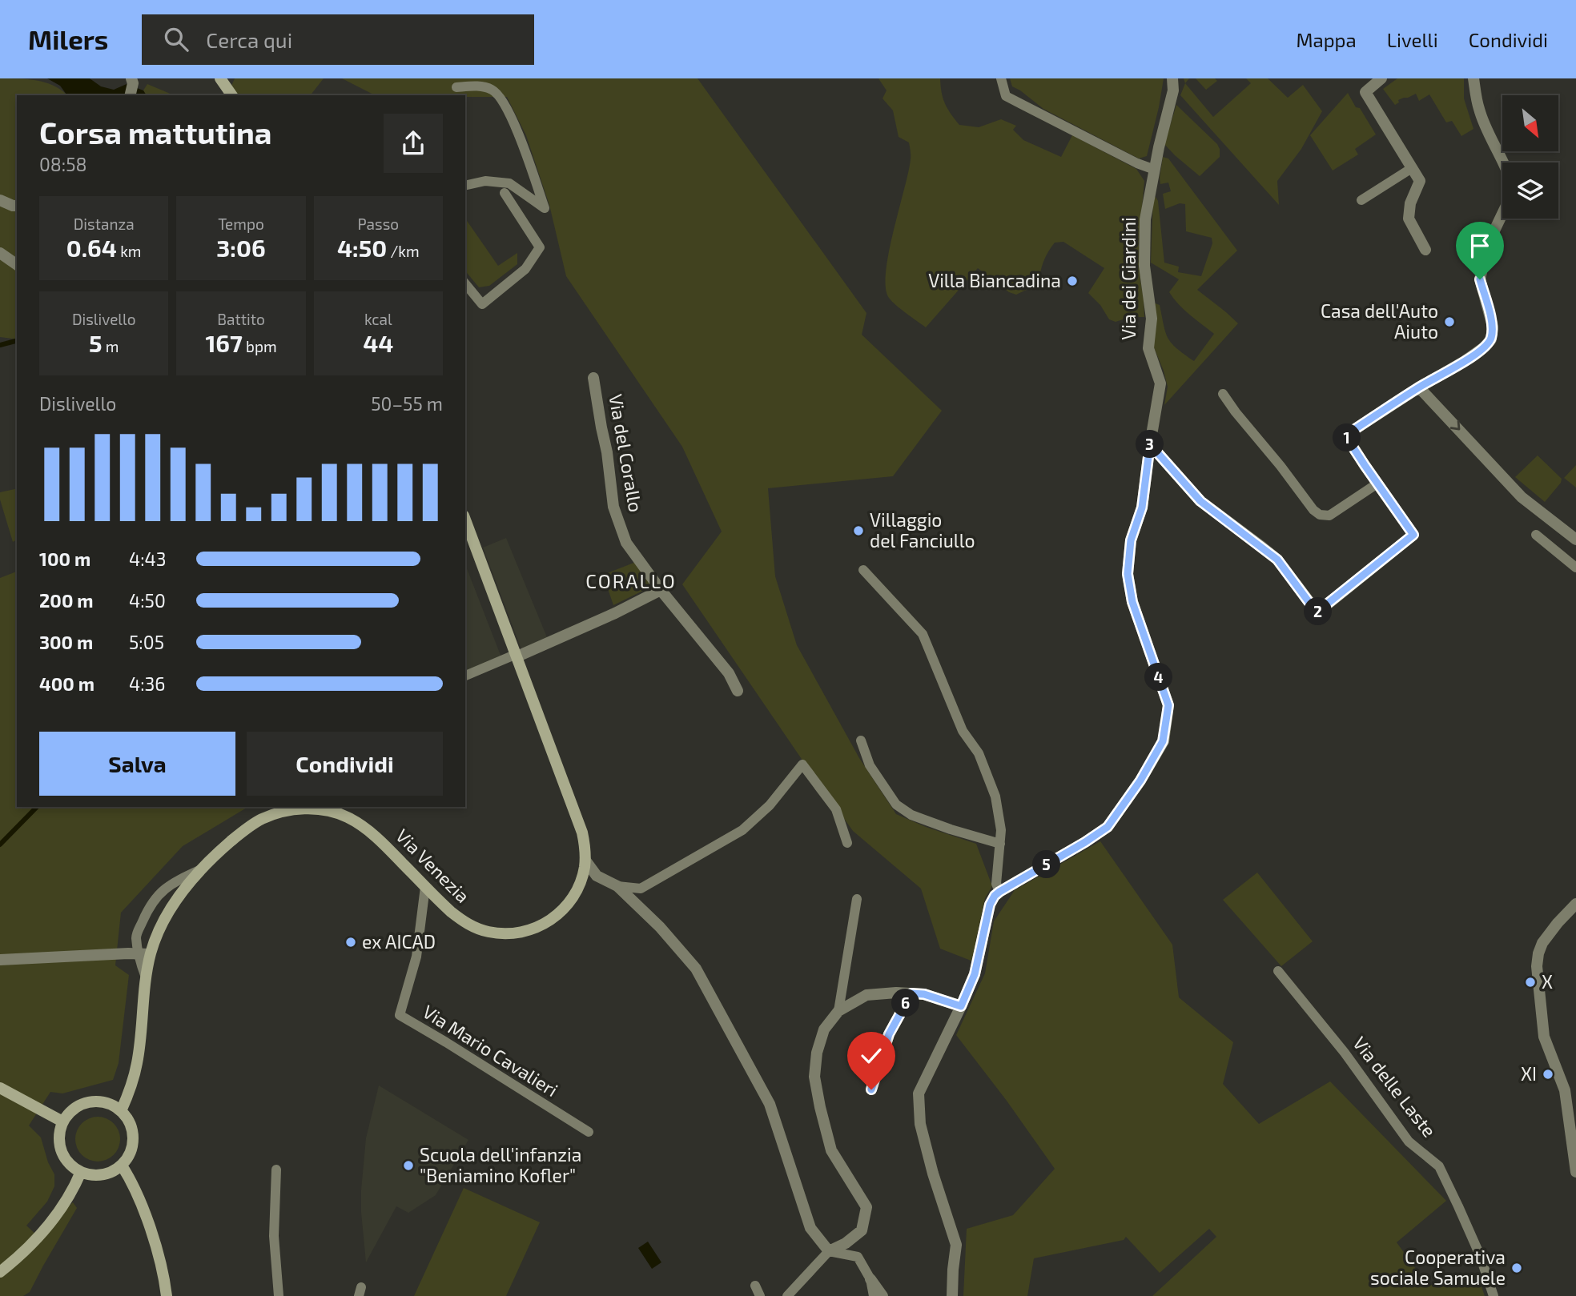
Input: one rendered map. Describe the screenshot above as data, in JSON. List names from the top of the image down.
{
  "streets": {
    "main road": ["Via Venezia"],
    "street": ["Via dei Giardini", "Via del Corallo"],
    "lane": ["Via Mario Cavalieri", "Via delle Laste"]
  },
  "crossings": [
    ["Via Venezia", "Via Mario Cavalieri"]
  ],
  "districts": ["CORALLO"],
  "places": [
    "Villa Biancadina",
    "Casa dell'Auto Aiuto",
    "Villaggio del Fanciullo",
    "ex AICAD",
    "X",
    "XI",
    "Scuola dell'infanzia \"Beniamino Kofler\"",
    "Cooperativa sociale Samuele"
  ],
  "north": "bottom right",
  "page": {
    "header": "Milers",
    "search": "Cerca qui",
    "nav": ["Mappa", "Livelli", "Condividi"],
    "heading": ["Corsa mattutina", "08:58"],
    "stats": [
      ["Distanza", "0.64 km"],
      ["Tempo", "3:06"],
      ["Passo", "4:50 /km"],
      ["Dislivello", "5 m"],
      ["Battito", "167 bpm"],
      ["kcal", "44"]
    ],
    "chart": ["Dislivello", "50–55 m"],
    "pins": [
      "1",
      "3",
      "2",
      "4",
      "5",
      "6"
    ],
    "list": [
      {
        "name": "100 m",
        "note": "4:43"
      },
      {
        "name": "200 m",
        "note": "4:50"
      },
      {
        "name": "300 m",
        "note": "5:05"
      },
      {
        "name": "400 m",
        "note": "4:36"
      }
    ],
    "buttons": ["Salva", "Condividi"]
  }
}
